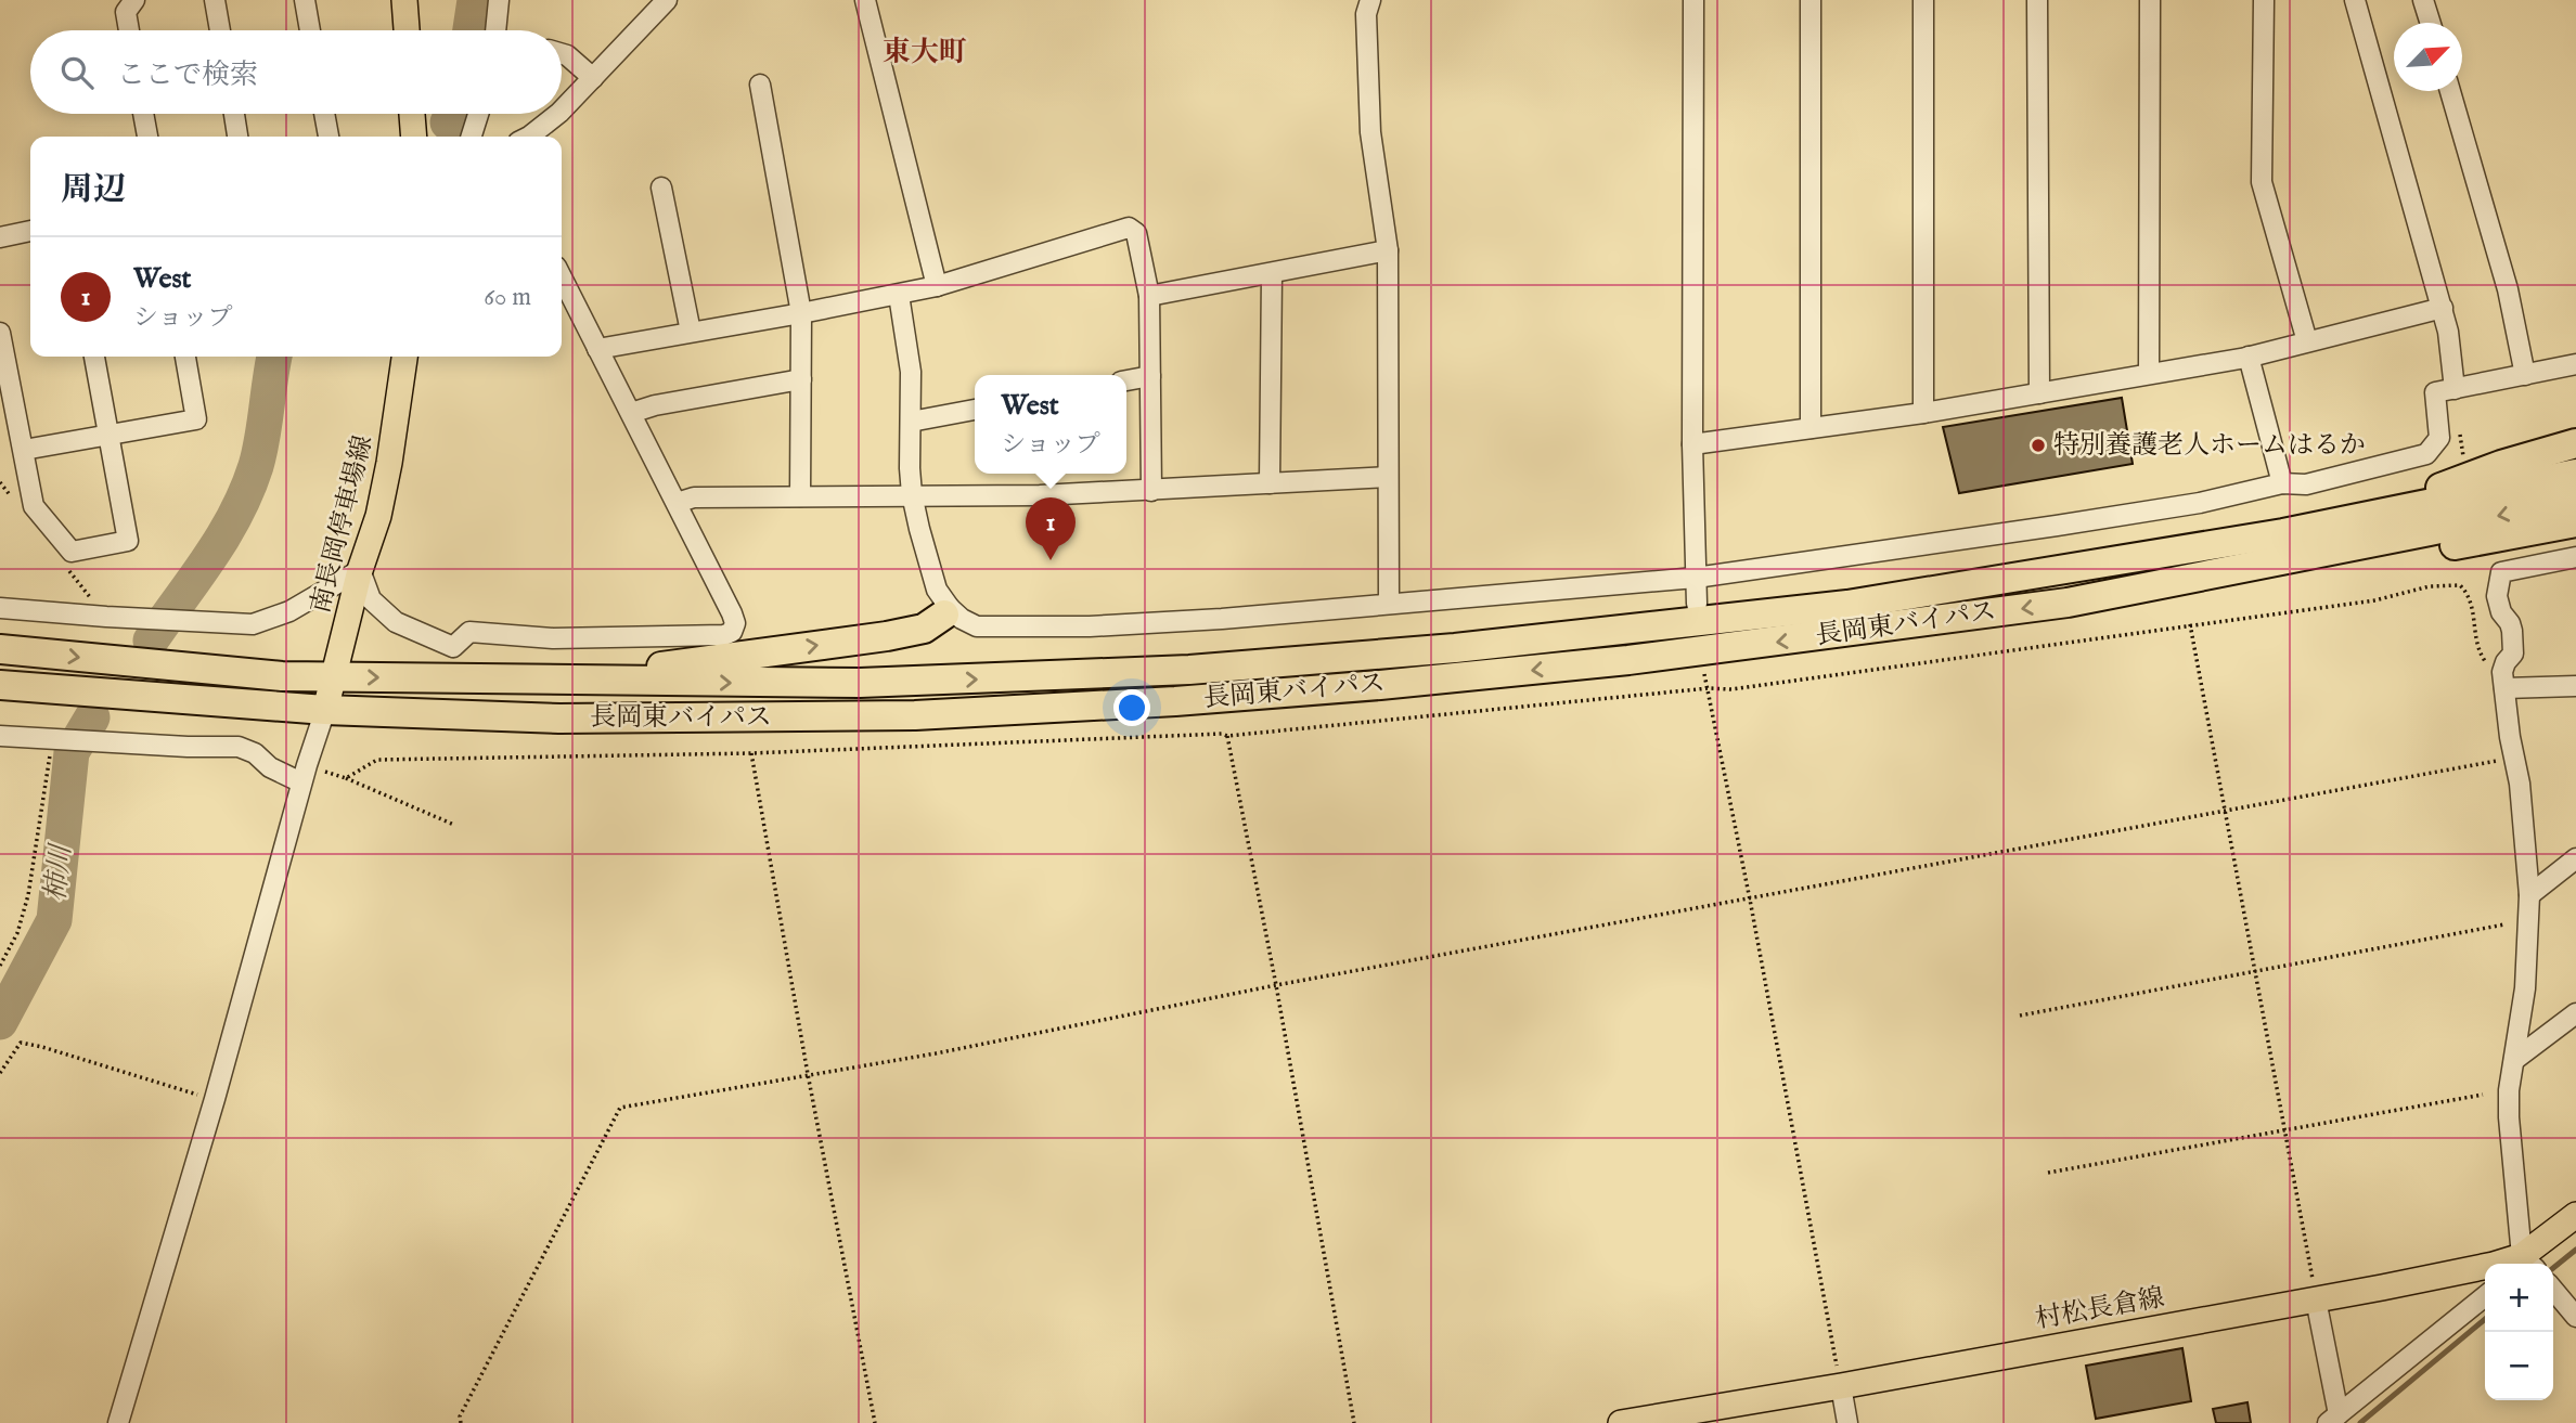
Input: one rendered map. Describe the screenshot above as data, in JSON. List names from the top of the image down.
{
  "streets": {
    "highway": ["長岡東バイパス"],
    "main road": ["南長岡停車場線", "村松長倉線"]
  },
  "crossings": [
    ["南長岡停車場線", "長岡東バイパス"]
  ],
  "districts": ["東大町"],
  "water": ["柿川"],
  "places": ["特別養護老人ホームはるか"],
  "north": "top right",
  "page": {
    "search": "ここで検索",
    "heading": "周辺",
    "list": [
      {
        "mark": "1",
        "name": "West",
        "note": "ショップ",
        "value": "60 m"
      }
    ],
    "popup": ["West", "ショップ"],
    "pins": "1",
    "map_buttons": ["+", "−"]
  }
}
